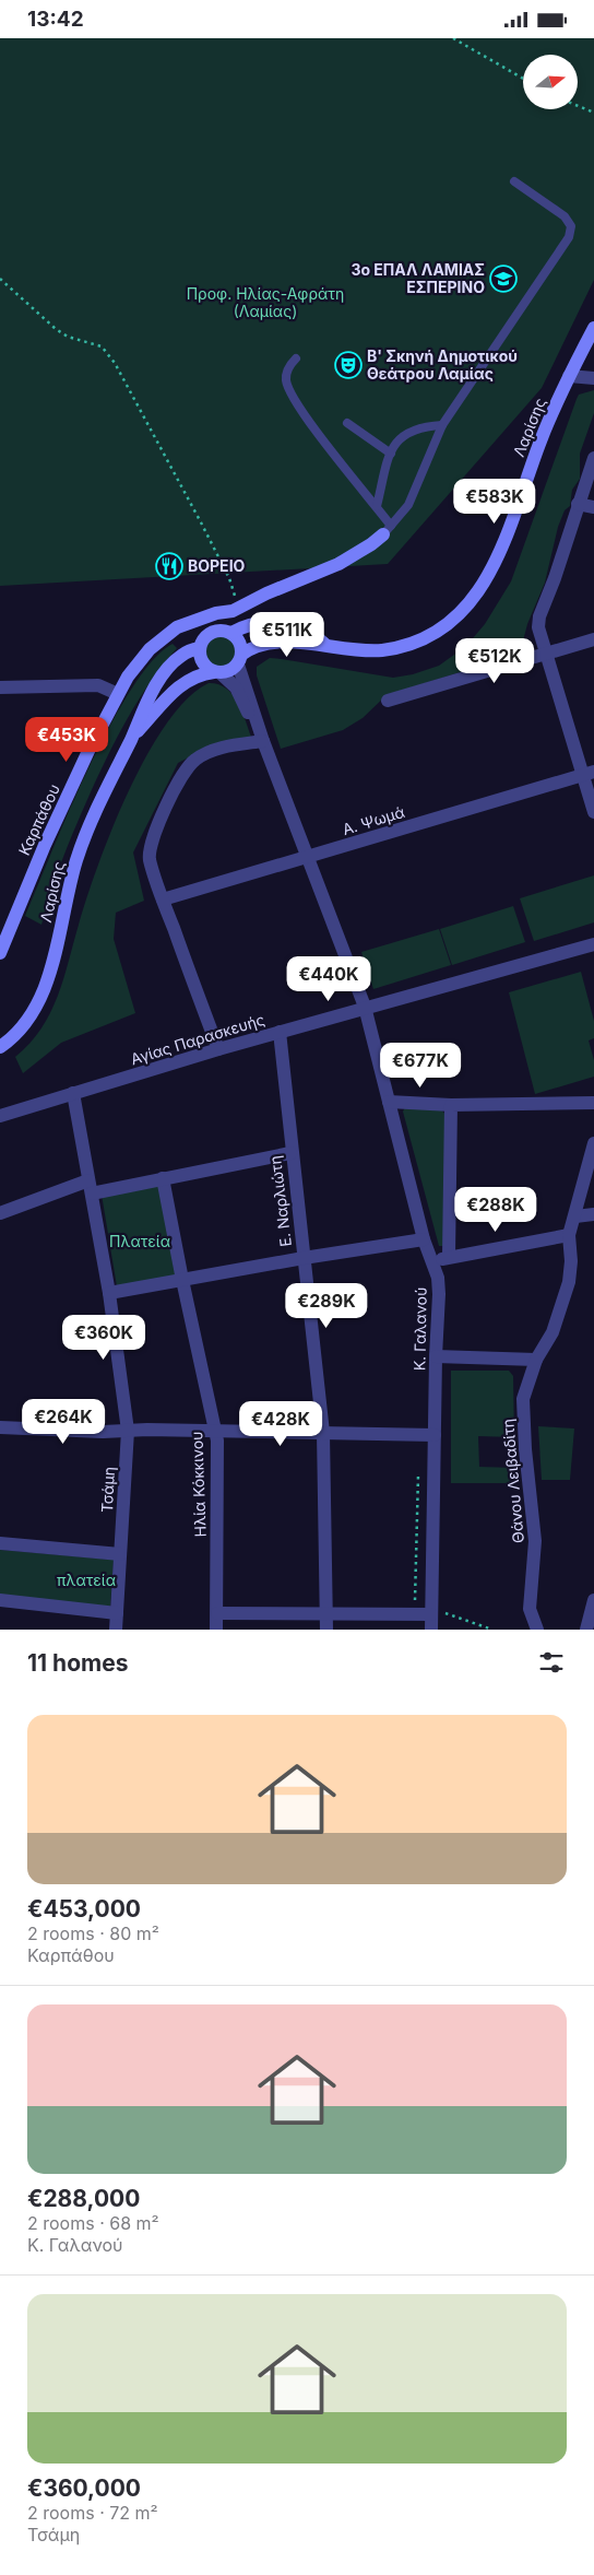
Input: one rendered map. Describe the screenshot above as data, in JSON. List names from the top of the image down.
{
  "streets": {
    "main road": ["Λαρίσης", "Καρπάθου"],
    "street": [
      "Α. Ψωμά",
      "Αγίας Παρασκευής",
      "Ε. Ναρλιώτη",
      "Κ. Γαλανού",
      "Θάνου Λειβαδίτη",
      "Ηλία Κόκκινου",
      "Τσάμη"
    ]
  },
  "crossings": [
    ["Α. Ψωμά", "Κ. Γαλανού"],
    ["Αγίας Παρασκευής", "Ε. Ναρλιώτη"],
    ["Αγίας Παρασκευής", "Κ. Γαλανού"],
    ["Αγίας Παρασκευής", "Τσάμη"]
  ],
  "parks": ["Προφ. Ηλίας-Αφράτη (Λαμίας)", "Πλατεία", "πλατεία"],
  "places": {
    "school or university": ["3ο ΕΠΑΛ ΛΑΜΙΑΣ ΕΣΠΕΡΙΝΟ"],
    "theatre": ["Β' Σκηνή Δημοτικού Θεάτρου Λαμίας"],
    "restaurant": ["ΒΟΡΕΙΟ"]
  },
  "north": "right",
  "page": {
    "status": "13:42",
    "price": [
      "€583K",
      "€511K",
      "€512K",
      "€453K",
      "€440K",
      "€677K",
      "€288K",
      "€289K",
      "€360K",
      "€264K",
      "€428K"
    ],
    "heading": "11 homes",
    "list": [
      {
        "name": "€453,000",
        "note": "2 rooms · 80 m² · Καρπάθου"
      },
      {
        "name": "€288,000",
        "note": "2 rooms · 68 m² · Κ. Γαλανού"
      },
      {
        "name": "€360,000",
        "note": "2 rooms · 72 m² · Τσάμη"
      }
    ]
  }
}
